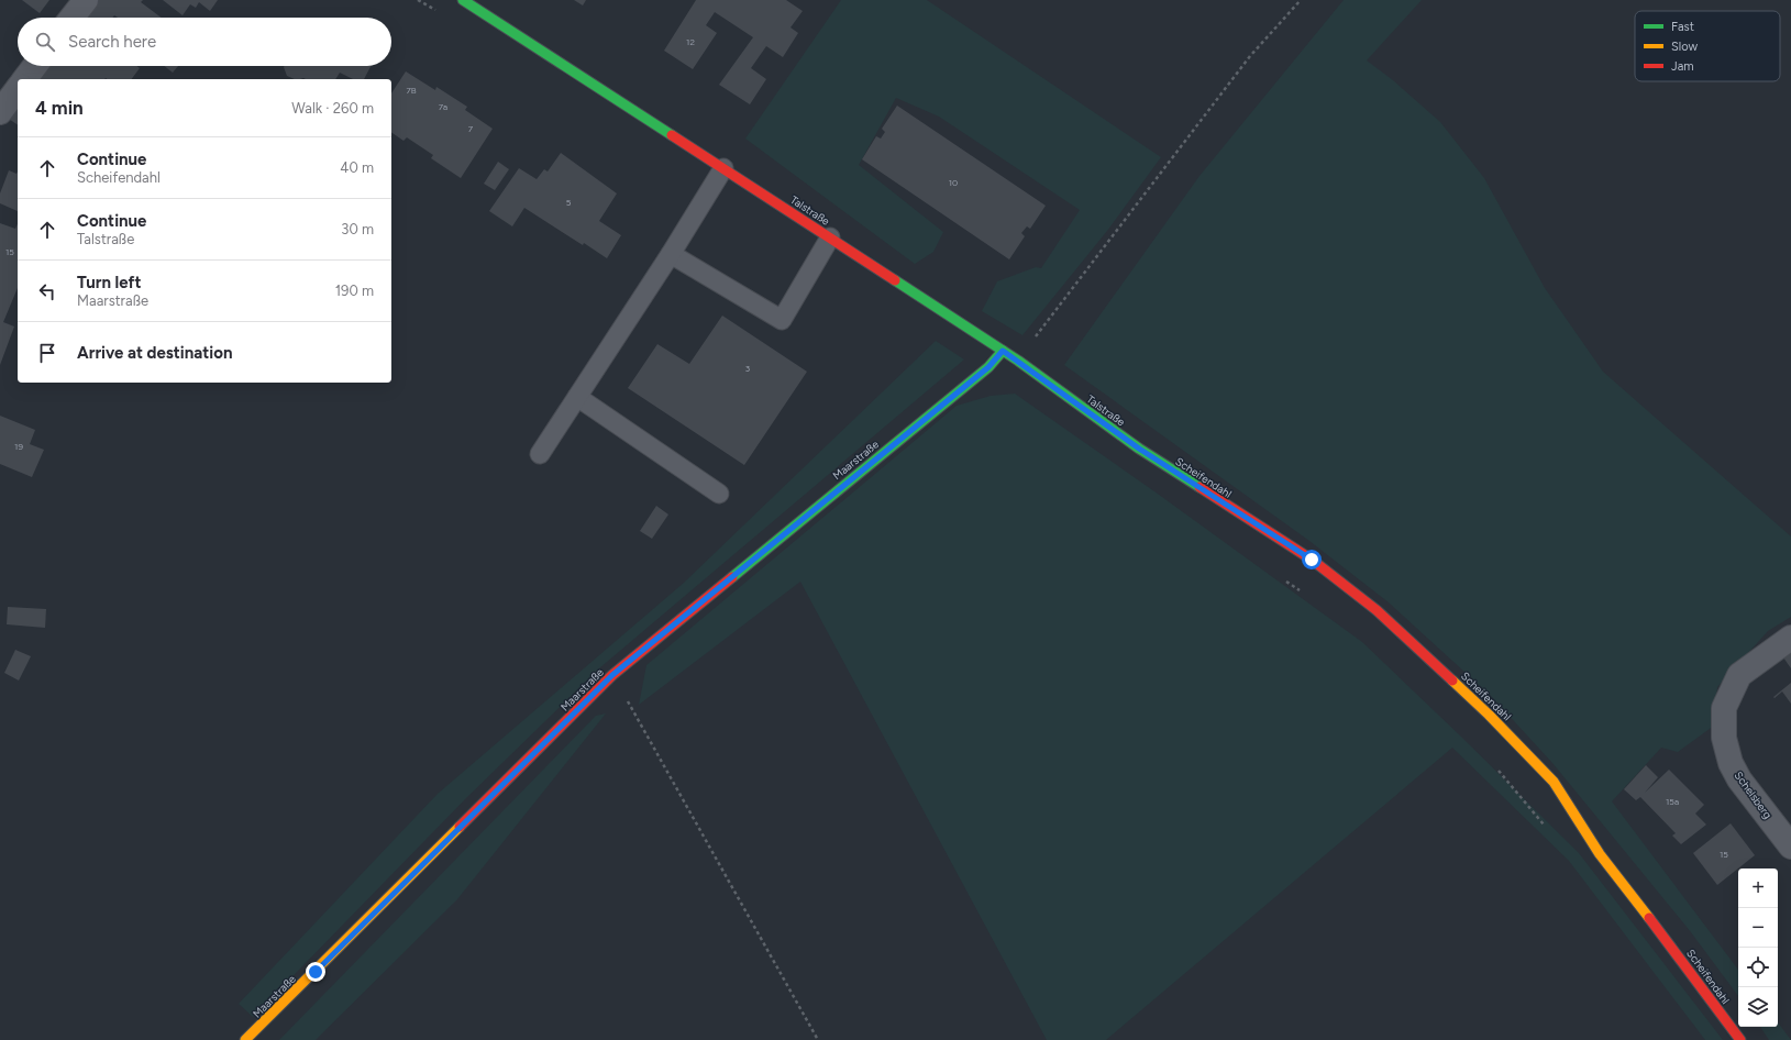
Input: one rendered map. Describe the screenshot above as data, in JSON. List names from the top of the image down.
{
  "streets": {
    "street": [
      "Talstraße",
      "Maarstraße",
      "Scheifendahl",
      "Schelsberg"
    ]
  },
  "crossings": [
    ["Talstraße", "Maarstraße"],
    ["Talstraße", "Scheifendahl"]
  ],
  "house_numbers": [
    "12",
    "7B",
    "7a",
    "7",
    "10",
    "5",
    "15",
    "3",
    "19",
    "15a",
    "15"
  ],
  "legend": ["Fast", "Slow", "Jam"],
  "page": {
    "search": "Search here",
    "heading": ["4 min", "Walk · 260 m"],
    "list": [
      ["Continue", "Scheifendahl", "40 m"],
      ["Continue", "Talstraße", "30 m"],
      ["Turn left", "Maarstraße", "190 m"],
      "Arrive at destination"
    ],
    "map_buttons": ["+", "−"]
  }
}
